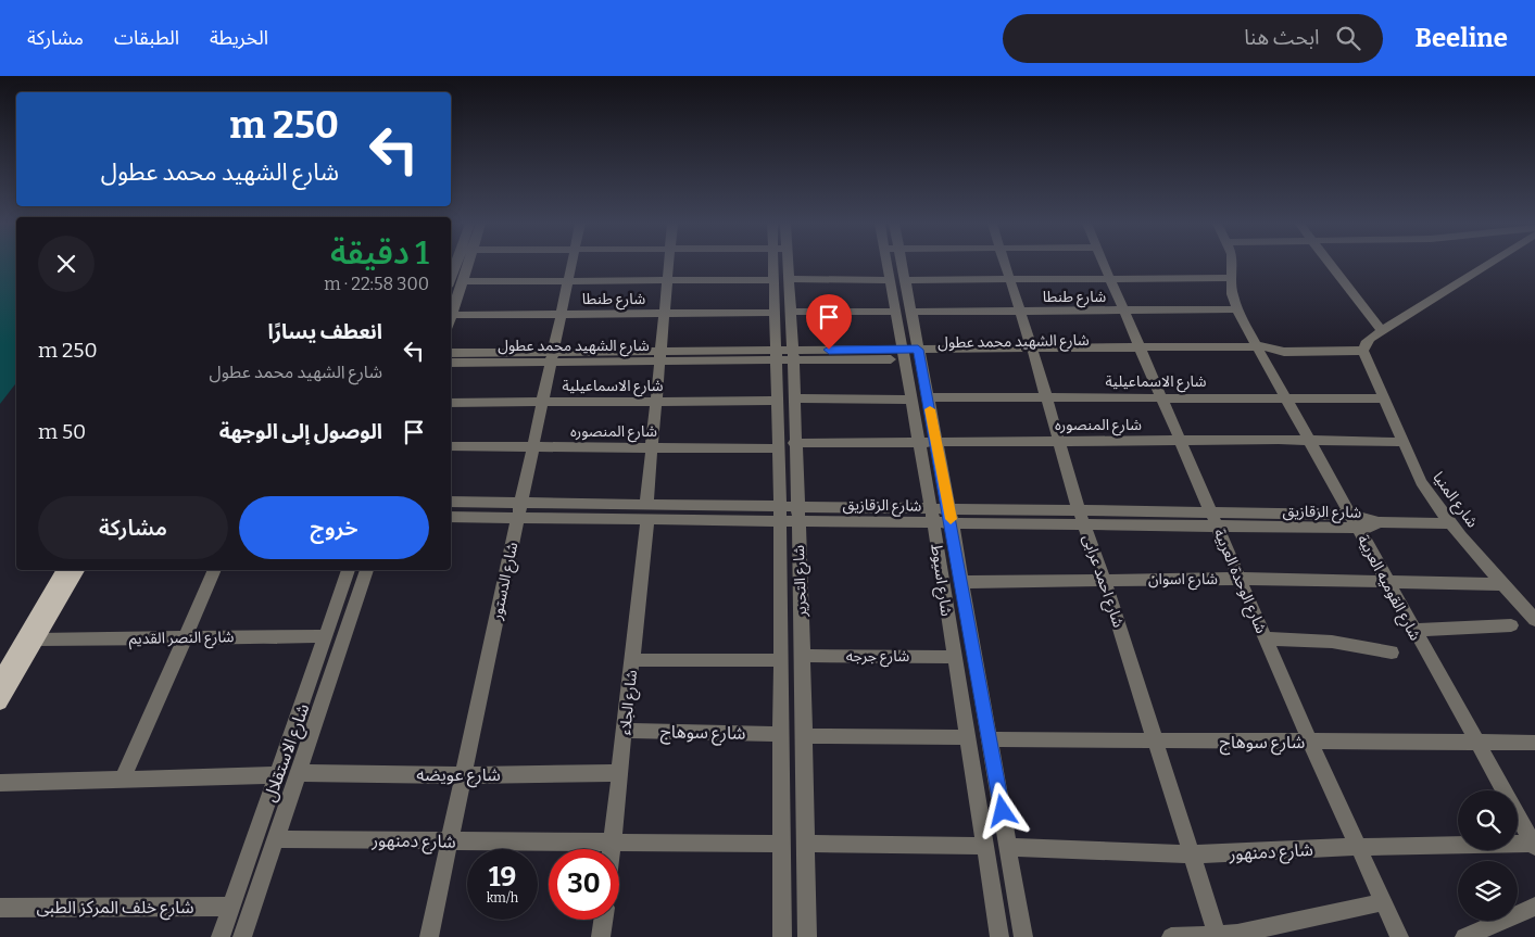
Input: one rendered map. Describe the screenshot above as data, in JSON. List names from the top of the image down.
{
  "streets": {
    "street": [
      "شارع طنطا",
      "شارع الشهيد محمد عطول",
      "شارع الاسماعيلية",
      "شارع المنصوره",
      "شارع المنيا",
      "شارع الزقازيق",
      "شارع اسوان",
      "شارع اسيوط",
      "شارع الدستور",
      "شارع التحرير",
      "شارع احمد عرابى",
      "شارع الوحدة العربية",
      "شارع القوميه العربية",
      "شارع النصر القديم",
      "شارع جرجه",
      "شارع الجلاء",
      "شارع سوهاج",
      "شارع الاستقلال",
      "شارع عويضه",
      "شارع دمنهور",
      "شارع خلف المركز الطبى"
    ]
  },
  "crossings": [
    ["شارع طنطا", "شارع اسيوط"],
    ["شارع طنطا", "شارع الدستور"],
    ["شارع طنطا", "شارع التحرير"],
    ["شارع طنطا", "شارع احمد عرابى"],
    ["شارع طنطا", "شارع الوحدة العربية"],
    ["شارع طنطا", "شارع القوميه العربية"],
    ["شارع طنطا", "شارع الجلاء"],
    ["شارع الشهيد محمد عطول", "شارع المنيا"],
    ["شارع الشهيد محمد عطول", "شارع اسيوط"],
    ["شارع الشهيد محمد عطول", "شارع الدستور"],
    ["شارع الشهيد محمد عطول", "شارع التحرير"],
    ["شارع الشهيد محمد عطول", "شارع احمد عرابى"],
    ["شارع الشهيد محمد عطول", "شارع الوحدة العربية"],
    ["شارع الشهيد محمد عطول", "شارع القوميه العربية"],
    ["شارع الشهيد محمد عطول", "شارع الجلاء"],
    ["شارع الاسماعيلية", "شارع المنيا"],
    ["شارع الاسماعيلية", "شارع اسيوط"],
    ["شارع الاسماعيلية", "شارع الدستور"],
    ["شارع الاسماعيلية", "شارع التحرير"],
    ["شارع الاسماعيلية", "شارع احمد عرابى"],
    ["شارع الاسماعيلية", "شارع الوحدة العربية"],
    ["شارع الاسماعيلية", "شارع القوميه العربية"],
    ["شارع الاسماعيلية", "شارع الجلاء"],
    ["شارع المنصوره", "شارع المنيا"],
    ["شارع المنصوره", "شارع اسيوط"],
    ["شارع المنصوره", "شارع الدستور"],
    ["شارع المنصوره", "شارع التحرير"],
    ["شارع المنصوره", "شارع احمد عرابى"],
    ["شارع المنصوره", "شارع الوحدة العربية"],
    ["شارع المنصوره", "شارع القوميه العربية"],
    ["شارع المنصوره", "شارع الجلاء"],
    ["شارع المنيا", "شارع الزقازيق"],
    ["شارع المنيا", "شارع اسوان"],
    ["شارع الزقازيق", "شارع اسيوط"],
    ["شارع الزقازيق", "شارع الدستور"],
    ["شارع الزقازيق", "شارع التحرير"],
    ["شارع الزقازيق", "شارع احمد عرابى"],
    ["شارع الزقازيق", "شارع الوحدة العربية"],
    ["شارع الزقازيق", "شارع القوميه العربية"],
    ["شارع الزقازيق", "شارع الجلاء"],
    ["شارع اسوان", "شارع اسيوط"],
    ["شارع اسوان", "شارع احمد عرابى"],
    ["شارع اسوان", "شارع الوحدة العربية"],
    ["شارع اسوان", "شارع القوميه العربية"],
    ["شارع اسيوط", "شارع جرجه"],
    ["شارع اسيوط", "شارع سوهاج"],
    ["شارع اسيوط", "شارع دمنهور"],
    ["شارع الدستور", "شارع عويضه"],
    ["شارع الدستور", "شارع دمنهور"],
    ["شارع التحرير", "شارع جرجه"],
    ["شارع التحرير", "شارع سوهاج"],
    ["شارع التحرير", "شارع دمنهور"],
    ["شارع احمد عرابى", "شارع سوهاج"],
    ["شارع احمد عرابى", "شارع دمنهور"],
    ["شارع الوحدة العربية", "شارع سوهاج"],
    ["شارع الوحدة العربية", "شارع دمنهور"],
    ["شارع القوميه العربية", "شارع سوهاج"],
    ["شارع القوميه العربية", "شارع دمنهور"],
    ["شارع النصر القديم", "شارع الاستقلال"],
    ["شارع الجلاء", "شارع سوهاج"],
    ["شارع الجلاء", "شارع عويضه"],
    ["شارع الجلاء", "شارع دمنهور"],
    ["شارع الاستقلال", "شارع عويضه"],
    ["شارع الاستقلال", "شارع دمنهور"],
    ["شارع الاستقلال", "شارع خلف المركز الطبى"]
  ],
  "page": {
    "header": "Beeline",
    "search": "ابحث هنا",
    "nav": ["الخريطة", "الطبقات", "مشاركة"],
    "turn": ["250 m", "شارع الشهيد محمد عطول"],
    "heading": ["1 دقيقة", "300 m · 22:58"],
    "list": [
      {
        "name": "انعطف يسارًا",
        "note": "شارع الشهيد محمد عطول",
        "value": "250 m"
      },
      {
        "name": "الوصول إلى الوجهة",
        "value": "50 m"
      }
    ],
    "buttons": ["خروج", "مشاركة"],
    "speed": "19 km/h",
    "limit": "30"
  }
}
